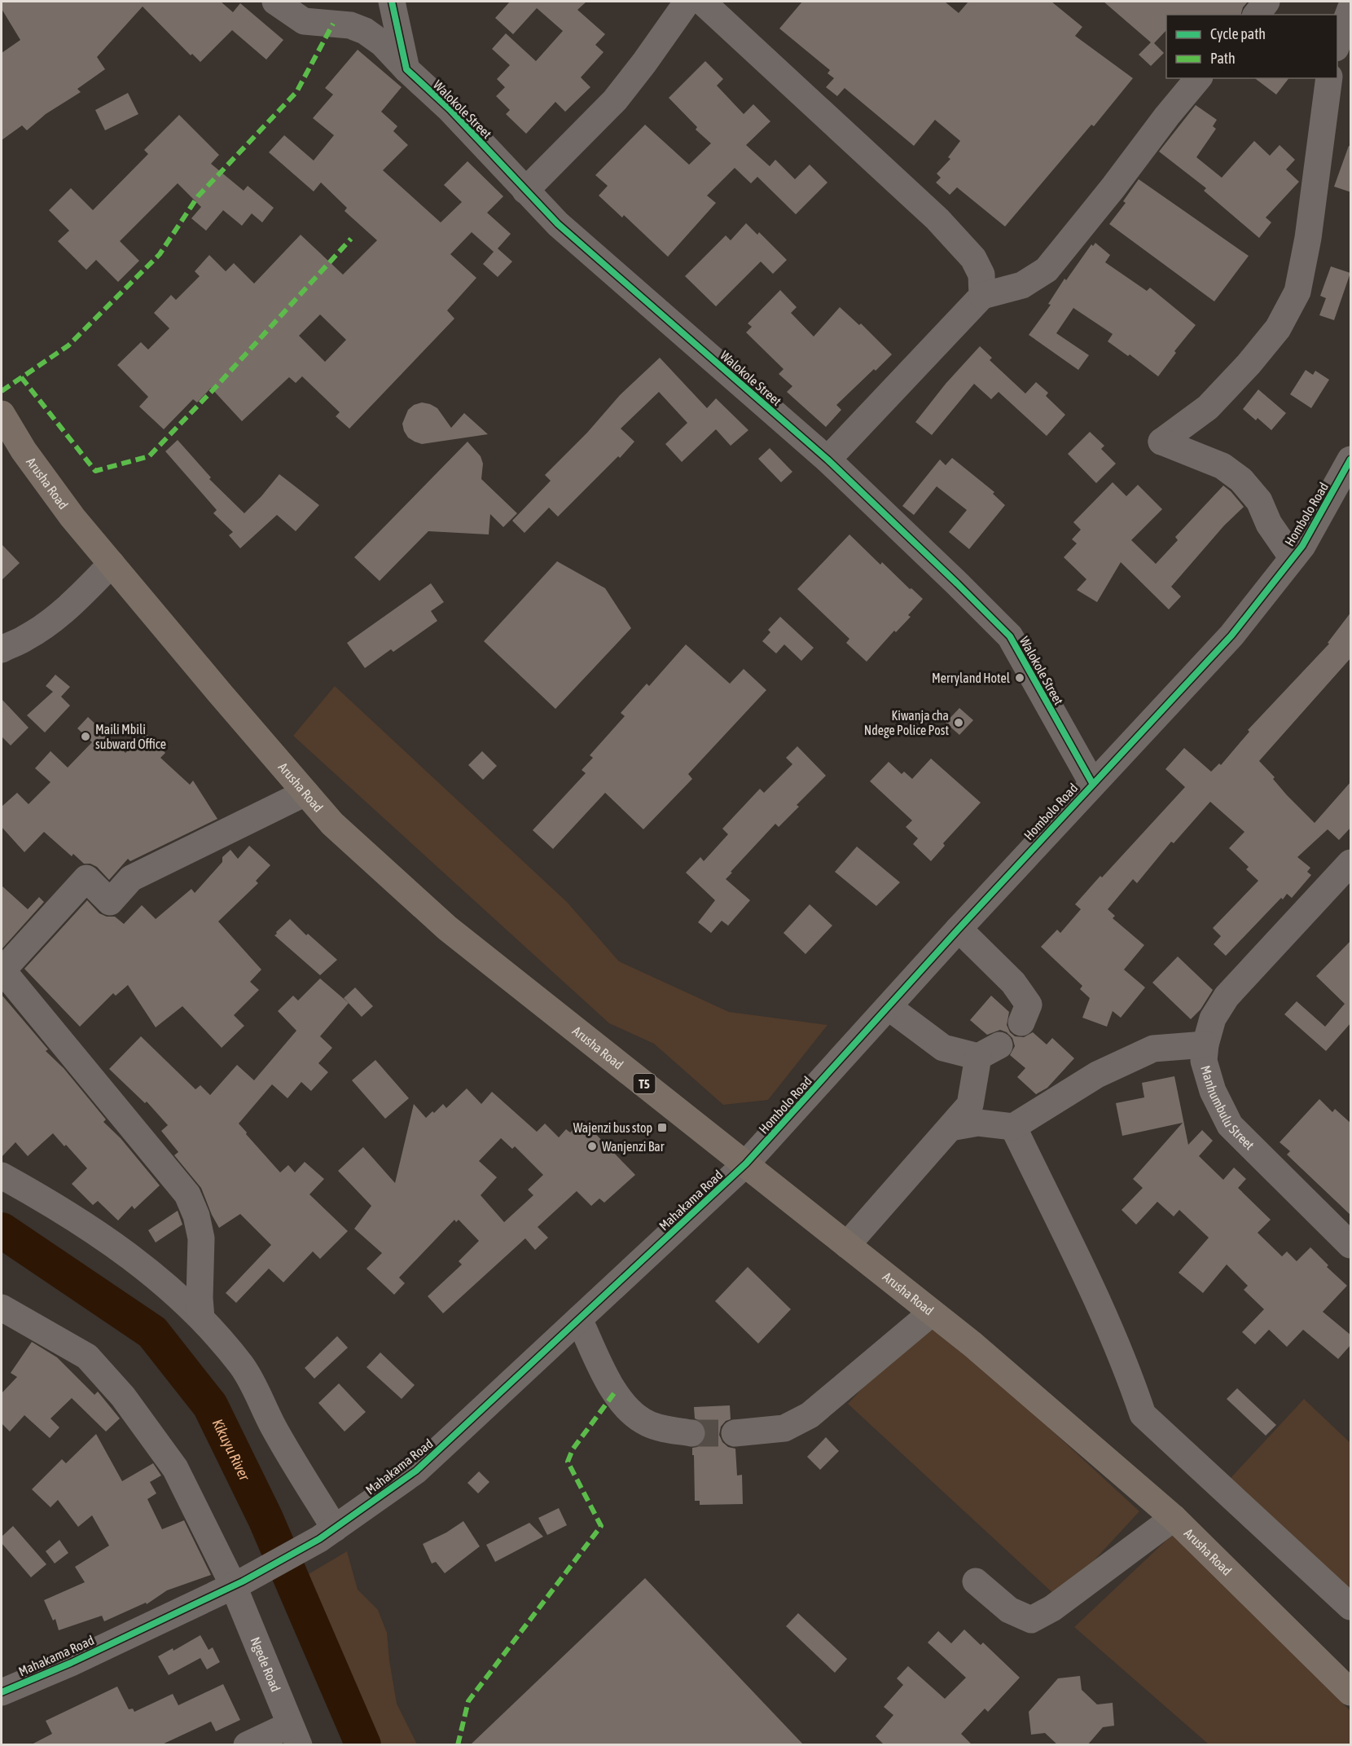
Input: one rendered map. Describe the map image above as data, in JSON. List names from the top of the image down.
{
  "streets": {
    "highway": ["Arusha Road", "T5"],
    "street": [
      "Walokole Street",
      "Hombolo Road",
      "Manhumbulu Street",
      "Mahakama Road",
      "Ngede Road"
    ]
  },
  "crossings": [
    ["Walokole Street", "Hombolo Road"],
    ["Arusha Road", "Hombolo Road"],
    ["Arusha Road", "Mahakama Road"],
    ["Hombolo Road", "Mahakama Road"],
    ["Mahakama Road", "Ngede Road"]
  ],
  "water": ["Kikuyu River"],
  "places": {
    "other": [
      "Merryland Hotel",
      "Kiwanja cha Ndege Police Post",
      "Maili Mbili subward Office",
      "Wanjenzi Bar"
    ],
    "transit": ["Wajenzi bus stop"]
  },
  "legend": ["Cycle path", "Path"]
}
